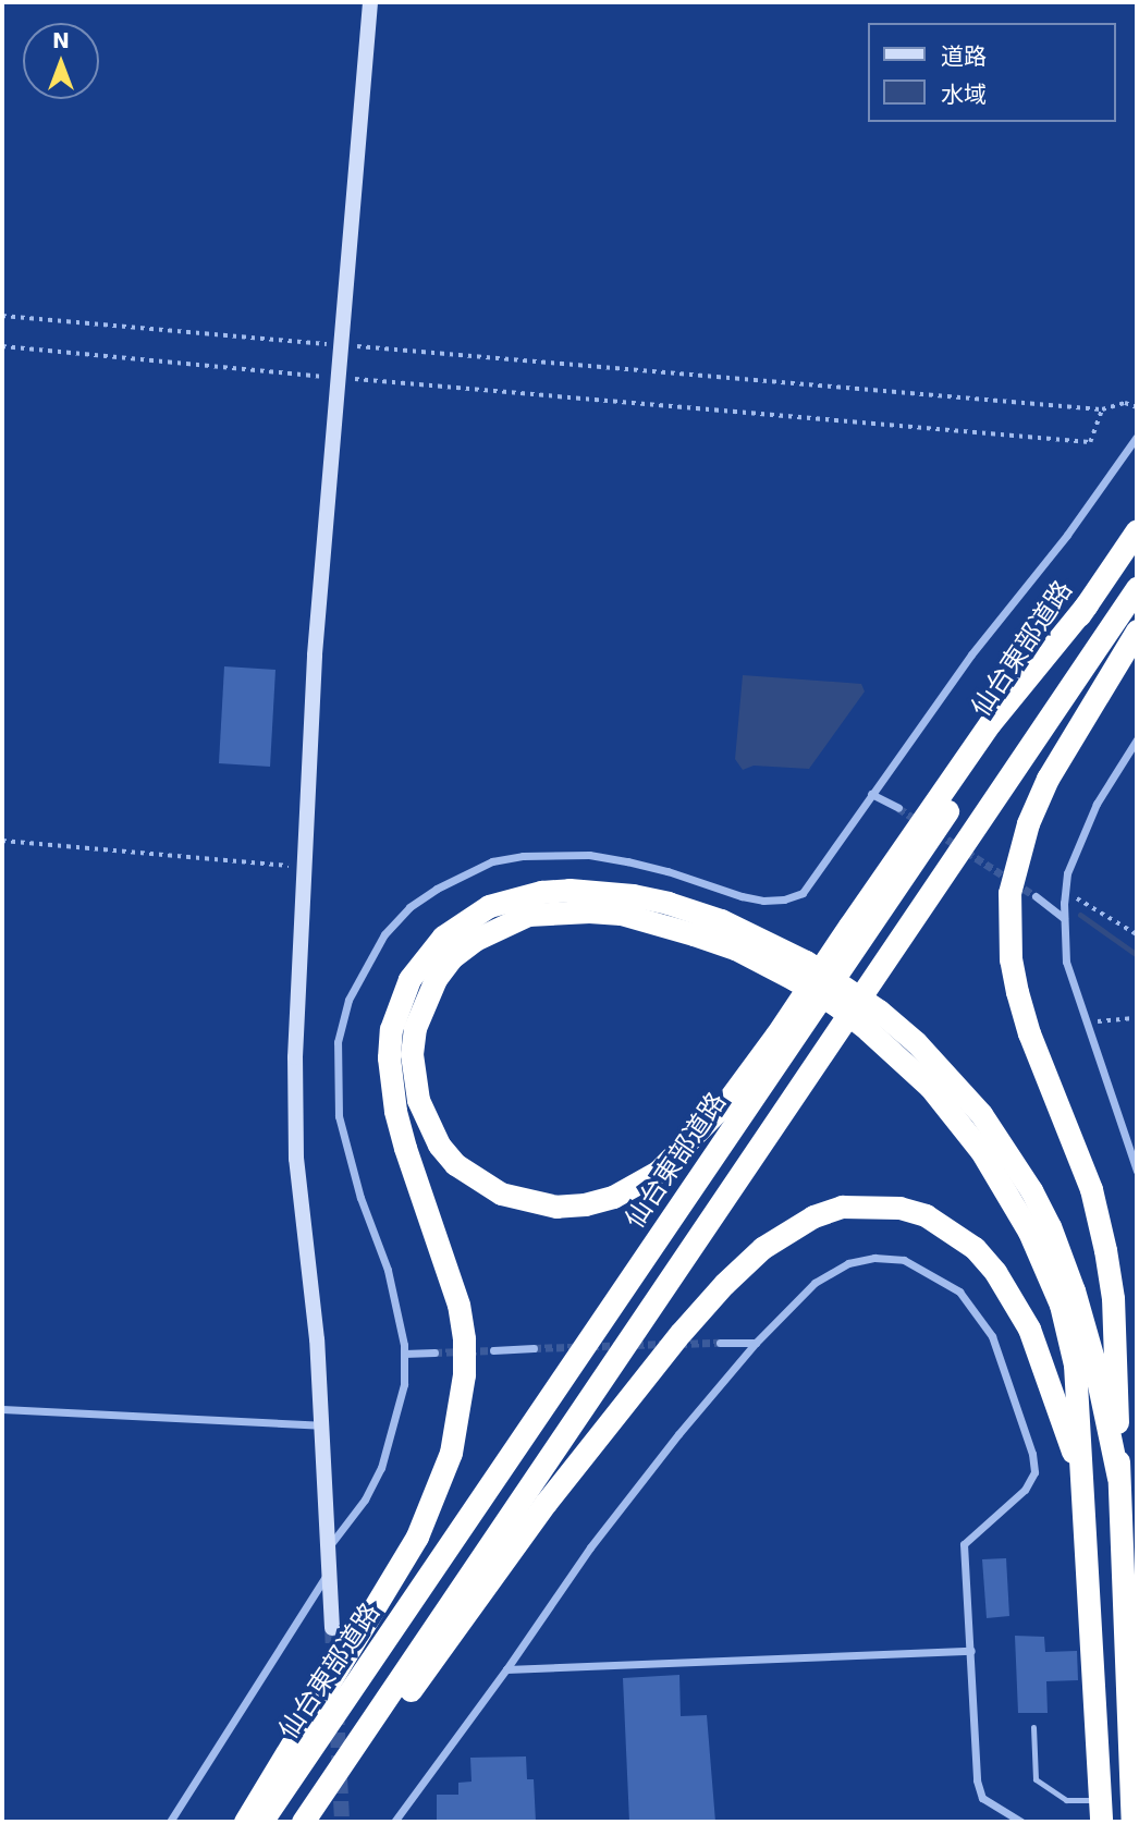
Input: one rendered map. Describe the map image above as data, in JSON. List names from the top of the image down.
{
  "streets": {
    "highway": ["仙台東部道路"]
  },
  "legend": ["道路", "水域"],
  "north": "top"
}
